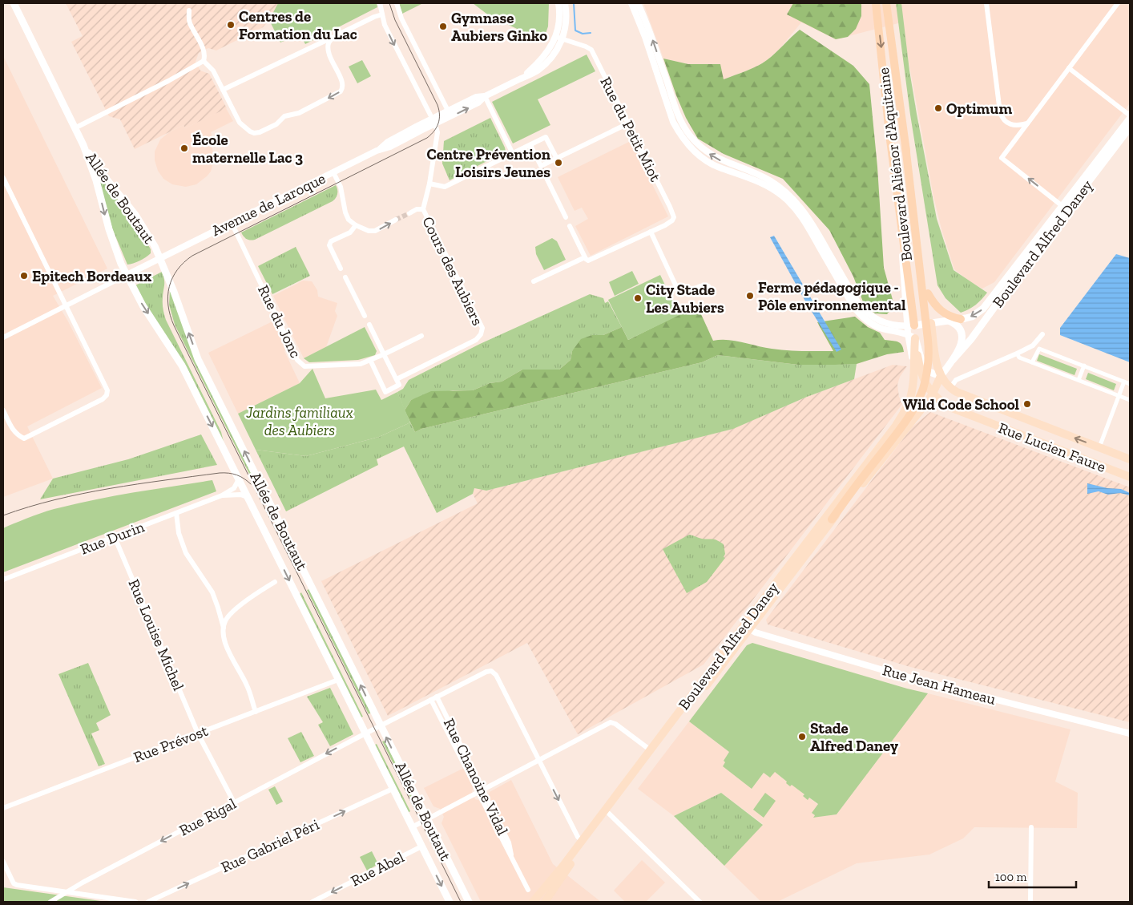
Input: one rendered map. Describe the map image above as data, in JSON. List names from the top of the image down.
{
  "streets": {
    "highway": ["Boulevard Aliénor d'Aquitaine"],
    "main road": ["Allée de Boutaut", "Boulevard Alfred Daney", "Rue Lucien Faure"],
    "street": [
      "Rue du Petit Miot",
      "Avenue de Laroque",
      "Cours des Aubiers",
      "Rue du Jonc",
      "Rue Durin",
      "Rue Louise Michel",
      "Rue Jean Hameau",
      "Rue Prévost",
      "Rue Chanoine Vidal",
      "Rue Rigal",
      "Rue Gabriel Péri",
      "Rue Abel"
    ]
  },
  "crossings": [
    ["Rue du Petit Miot", "Avenue de Laroque"],
    ["Boulevard Aliénor d'Aquitaine", "Boulevard Alfred Daney"],
    ["Allée de Boutaut", "Avenue de Laroque"],
    ["Allée de Boutaut", "Rue Durin"],
    ["Allée de Boutaut", "Rue Prévost"],
    ["Allée de Boutaut", "Rue Rigal"],
    ["Allée de Boutaut", "Rue Gabriel Péri"],
    ["Allée de Boutaut", "Rue Abel"],
    ["Avenue de Laroque", "Rue du Jonc"],
    ["Boulevard Alfred Daney", "Rue Lucien Faure"],
    ["Boulevard Alfred Daney", "Rue Jean Hameau"],
    ["Rue Durin", "Rue Louise Michel"],
    ["Rue Louise Michel", "Rue Prévost"],
    ["Rue Louise Michel", "Rue Rigal"],
    ["Rue Chanoine Vidal", "Rue Rigal"]
  ],
  "one_way": ["Rue Rigal", "Rue Gabriel Péri", "Rue Abel"],
  "parks": ["Jardins familiaux des Aubiers"],
  "places": [
    "Centres de Formation du Lac",
    "Gymnase Aubiers Ginko",
    "Optimum",
    "École maternelle Lac 3",
    "Centre Prévention Loisirs Jeunes",
    "Epitech Bordeaux",
    "Ferme pédagogique - Pôle environnemental",
    "City Stade Les Aubiers",
    "Wild Code School",
    "Stade Alfred Daney"
  ],
  "scale_bar": "100 m"
}
